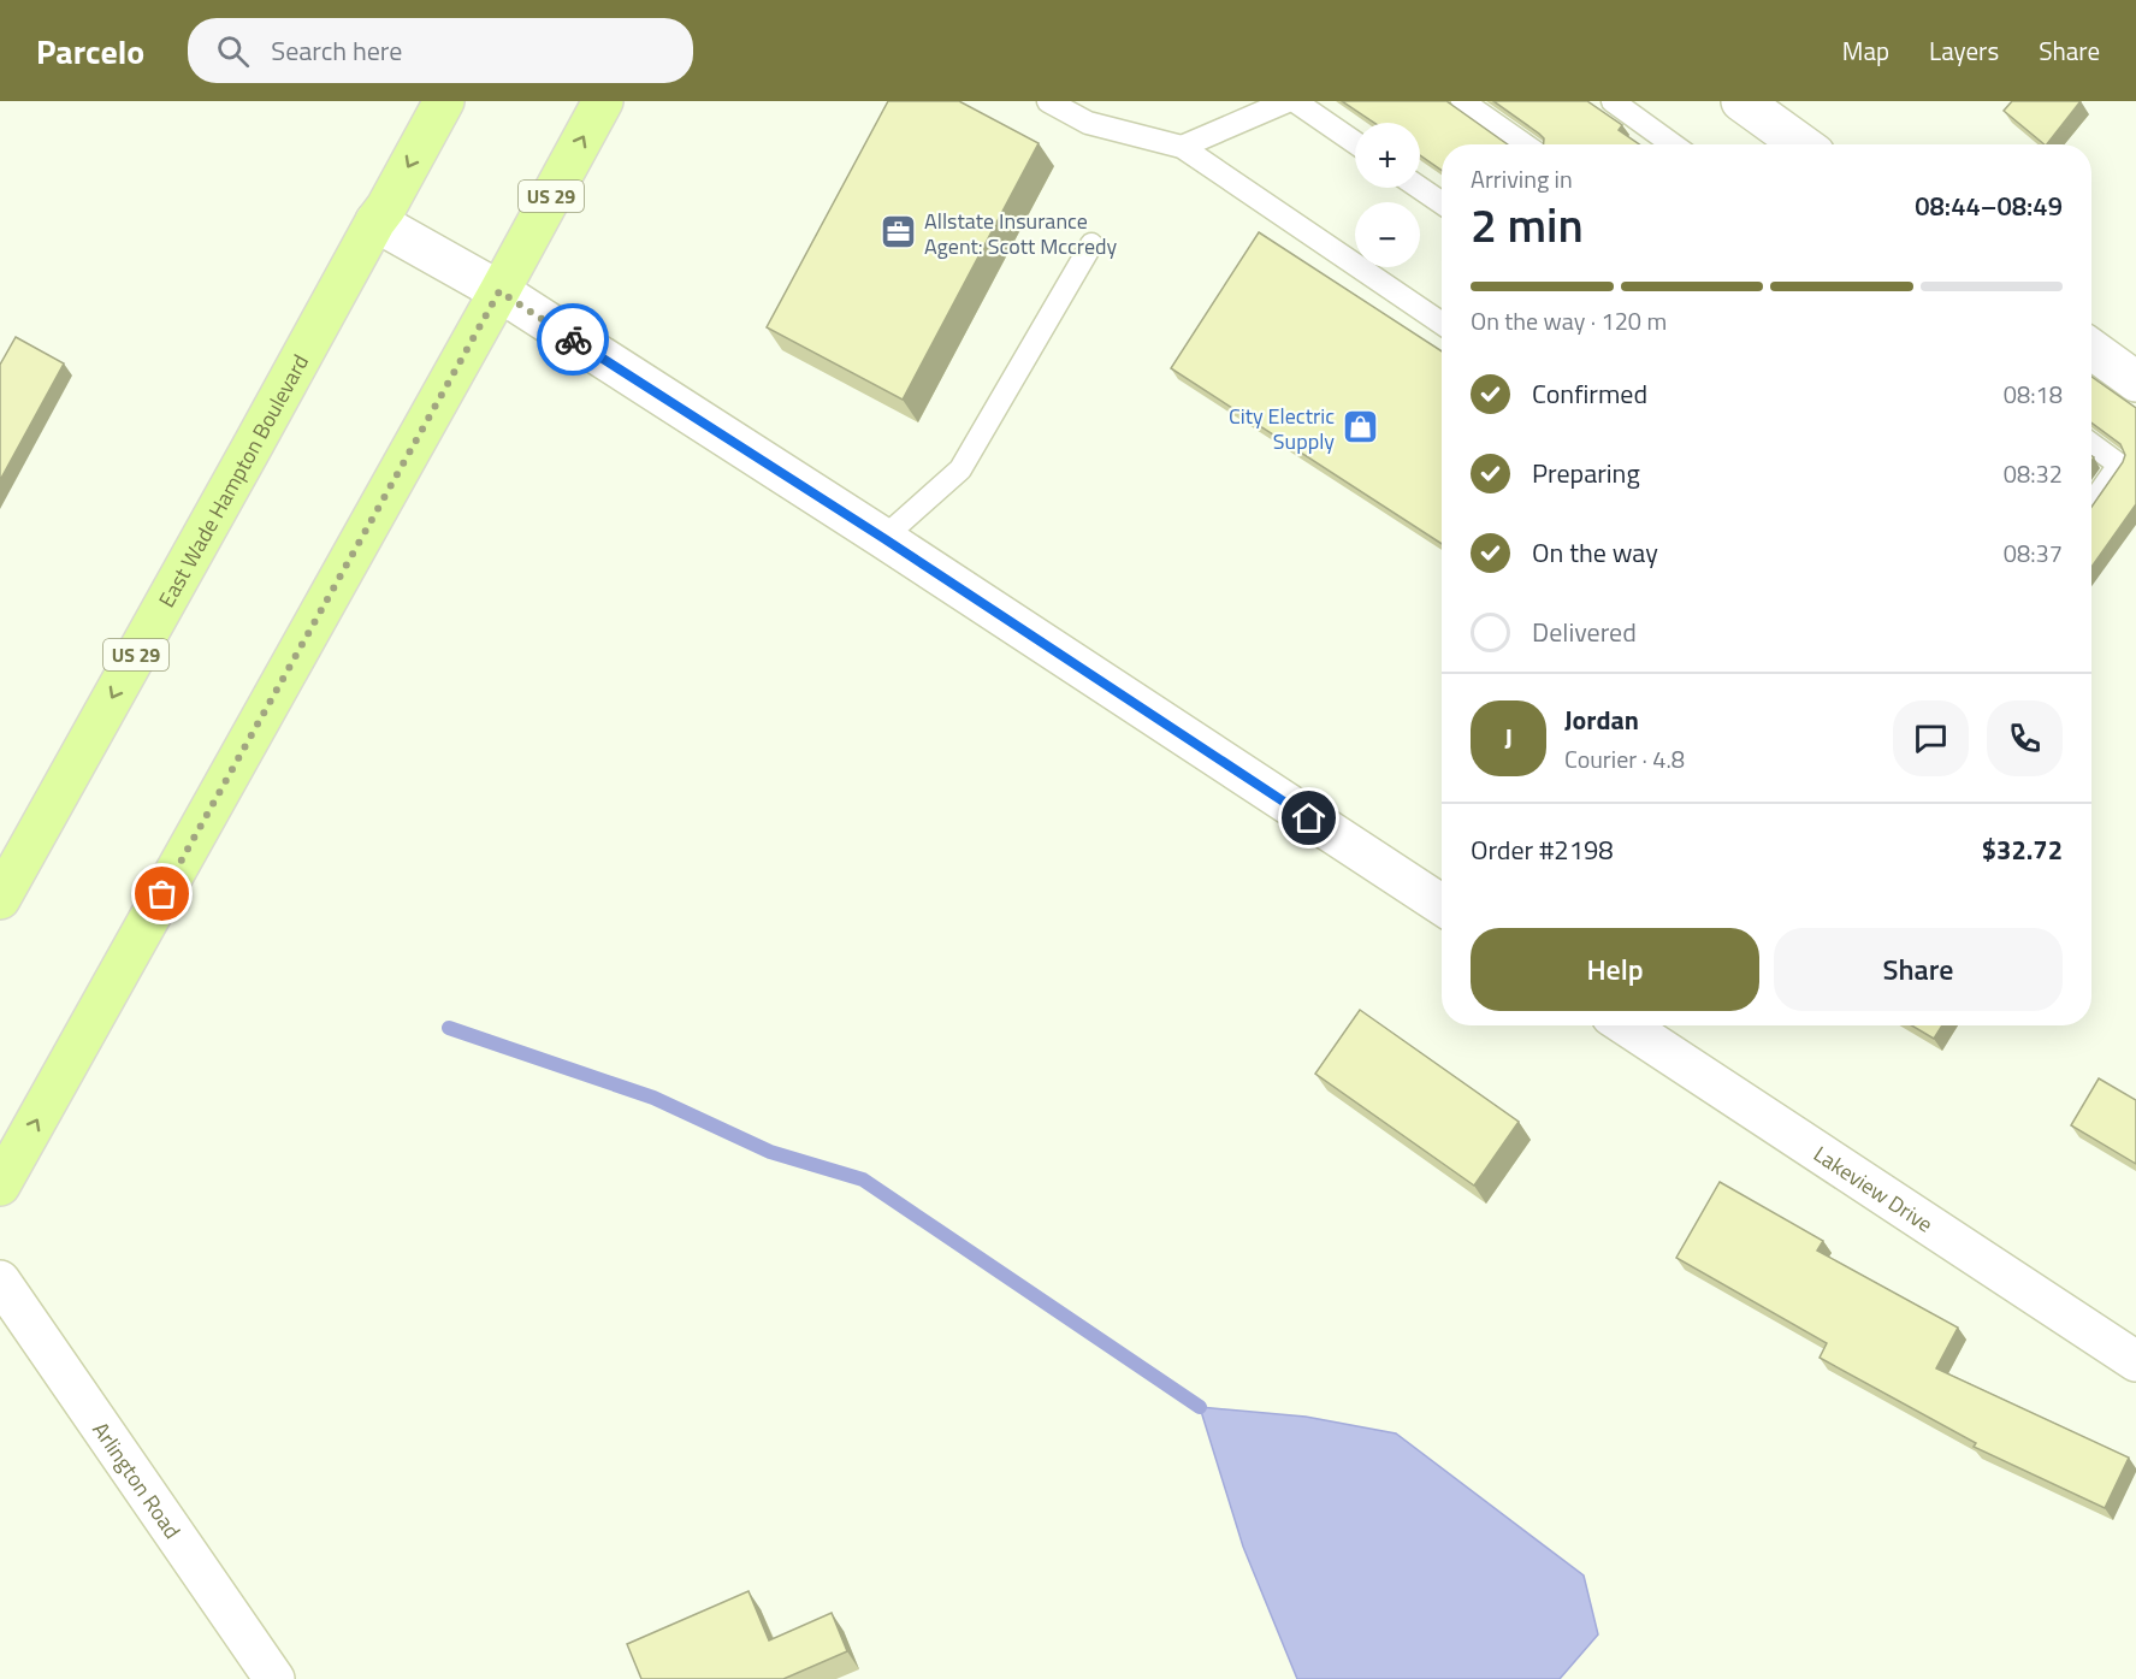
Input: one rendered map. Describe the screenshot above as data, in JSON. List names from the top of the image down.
{
  "streets": {
    "main road": ["US 29", "East Wade Hampton Boulevard"],
    "street": ["Lakeview Drive", "Arlington Road"]
  },
  "places": {
    "office": ["Allstate Insurance Agent: Scott Mccredy"],
    "shop": ["City Electric Supply"]
  },
  "page": {
    "header": "Parcelo",
    "search": "Search here",
    "nav": ["Map", "Layers", "Share"],
    "map_buttons": ["+", "−"],
    "heading": ["2 min", "Arriving in", "08:44–08:49"],
    "panel": [
      "Jordan",
      "Courier · 4.8",
      "Order #2198",
      "$32.72"
    ],
    "bar": "On the way · 120 m",
    "list": [
      ["Confirmed", "08:18"],
      ["Preparing", "08:32"],
      ["On the way", "08:37"],
      "Delivered"
    ],
    "round": "J",
    "buttons": ["Help", "Share"]
  }
}
